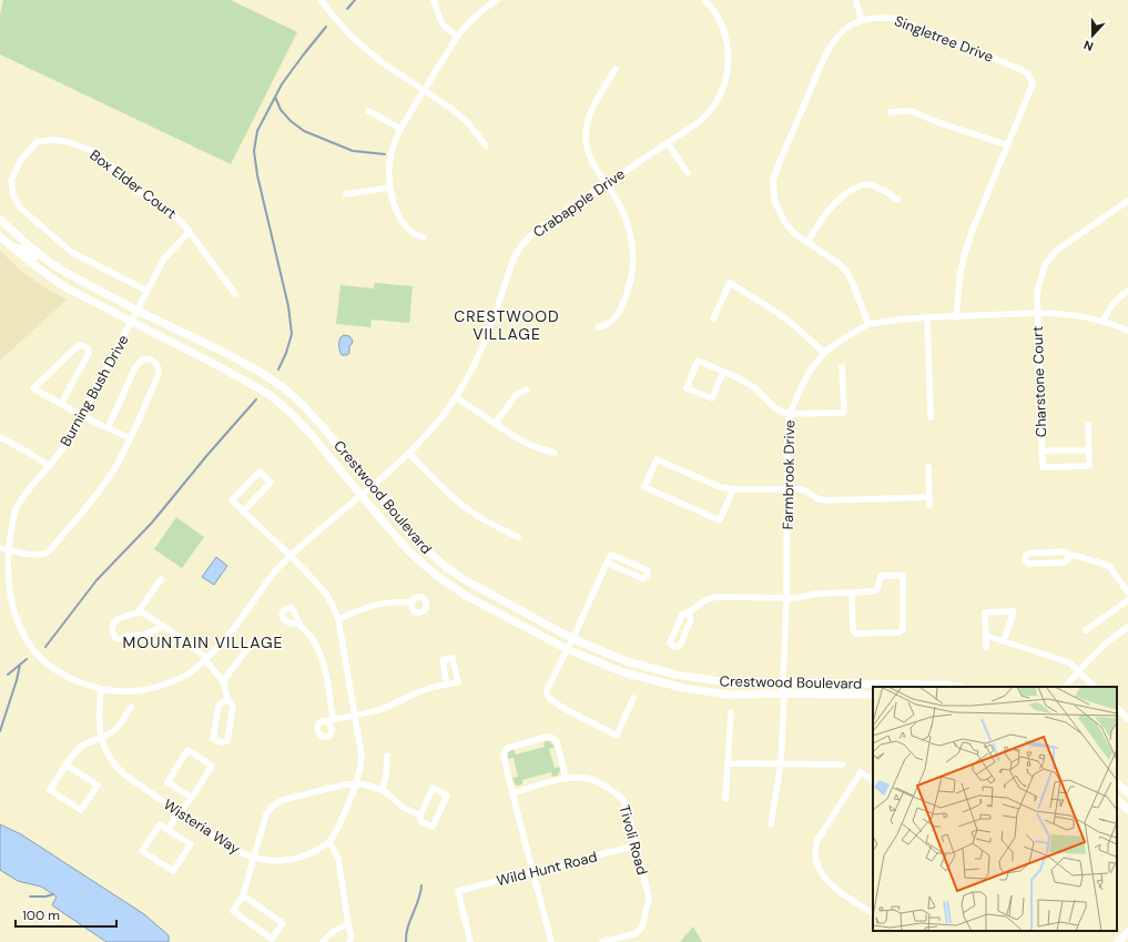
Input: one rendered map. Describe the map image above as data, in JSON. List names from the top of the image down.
{
  "streets": {
    "main road": ["Crestwood Boulevard"],
    "street": [
      "Singletree Drive",
      "Box Elder Court",
      "Crabapple Drive",
      "Charstone Court",
      "Burning Bush Drive",
      "Farmbrook Drive",
      "Wisteria Way",
      "Tivoli Road",
      "Wild Hunt Road"
    ]
  },
  "crossings": [
    ["Singletree Drive", "Farmbrook Drive"],
    ["Box Elder Court", "Burning Bush Drive"],
    ["Crabapple Drive", "Crestwood Boulevard"],
    ["Charstone Court", "Farmbrook Drive"],
    ["Burning Bush Drive", "Crestwood Boulevard"],
    ["Farmbrook Drive", "Crestwood Boulevard"],
    ["Tivoli Road", "Wild Hunt Road"]
  ],
  "districts": ["CRESTWOOD VILLAGE", "MOUNTAIN VILLAGE"],
  "scale_bar": "100 m",
  "north": "bottom"
}
